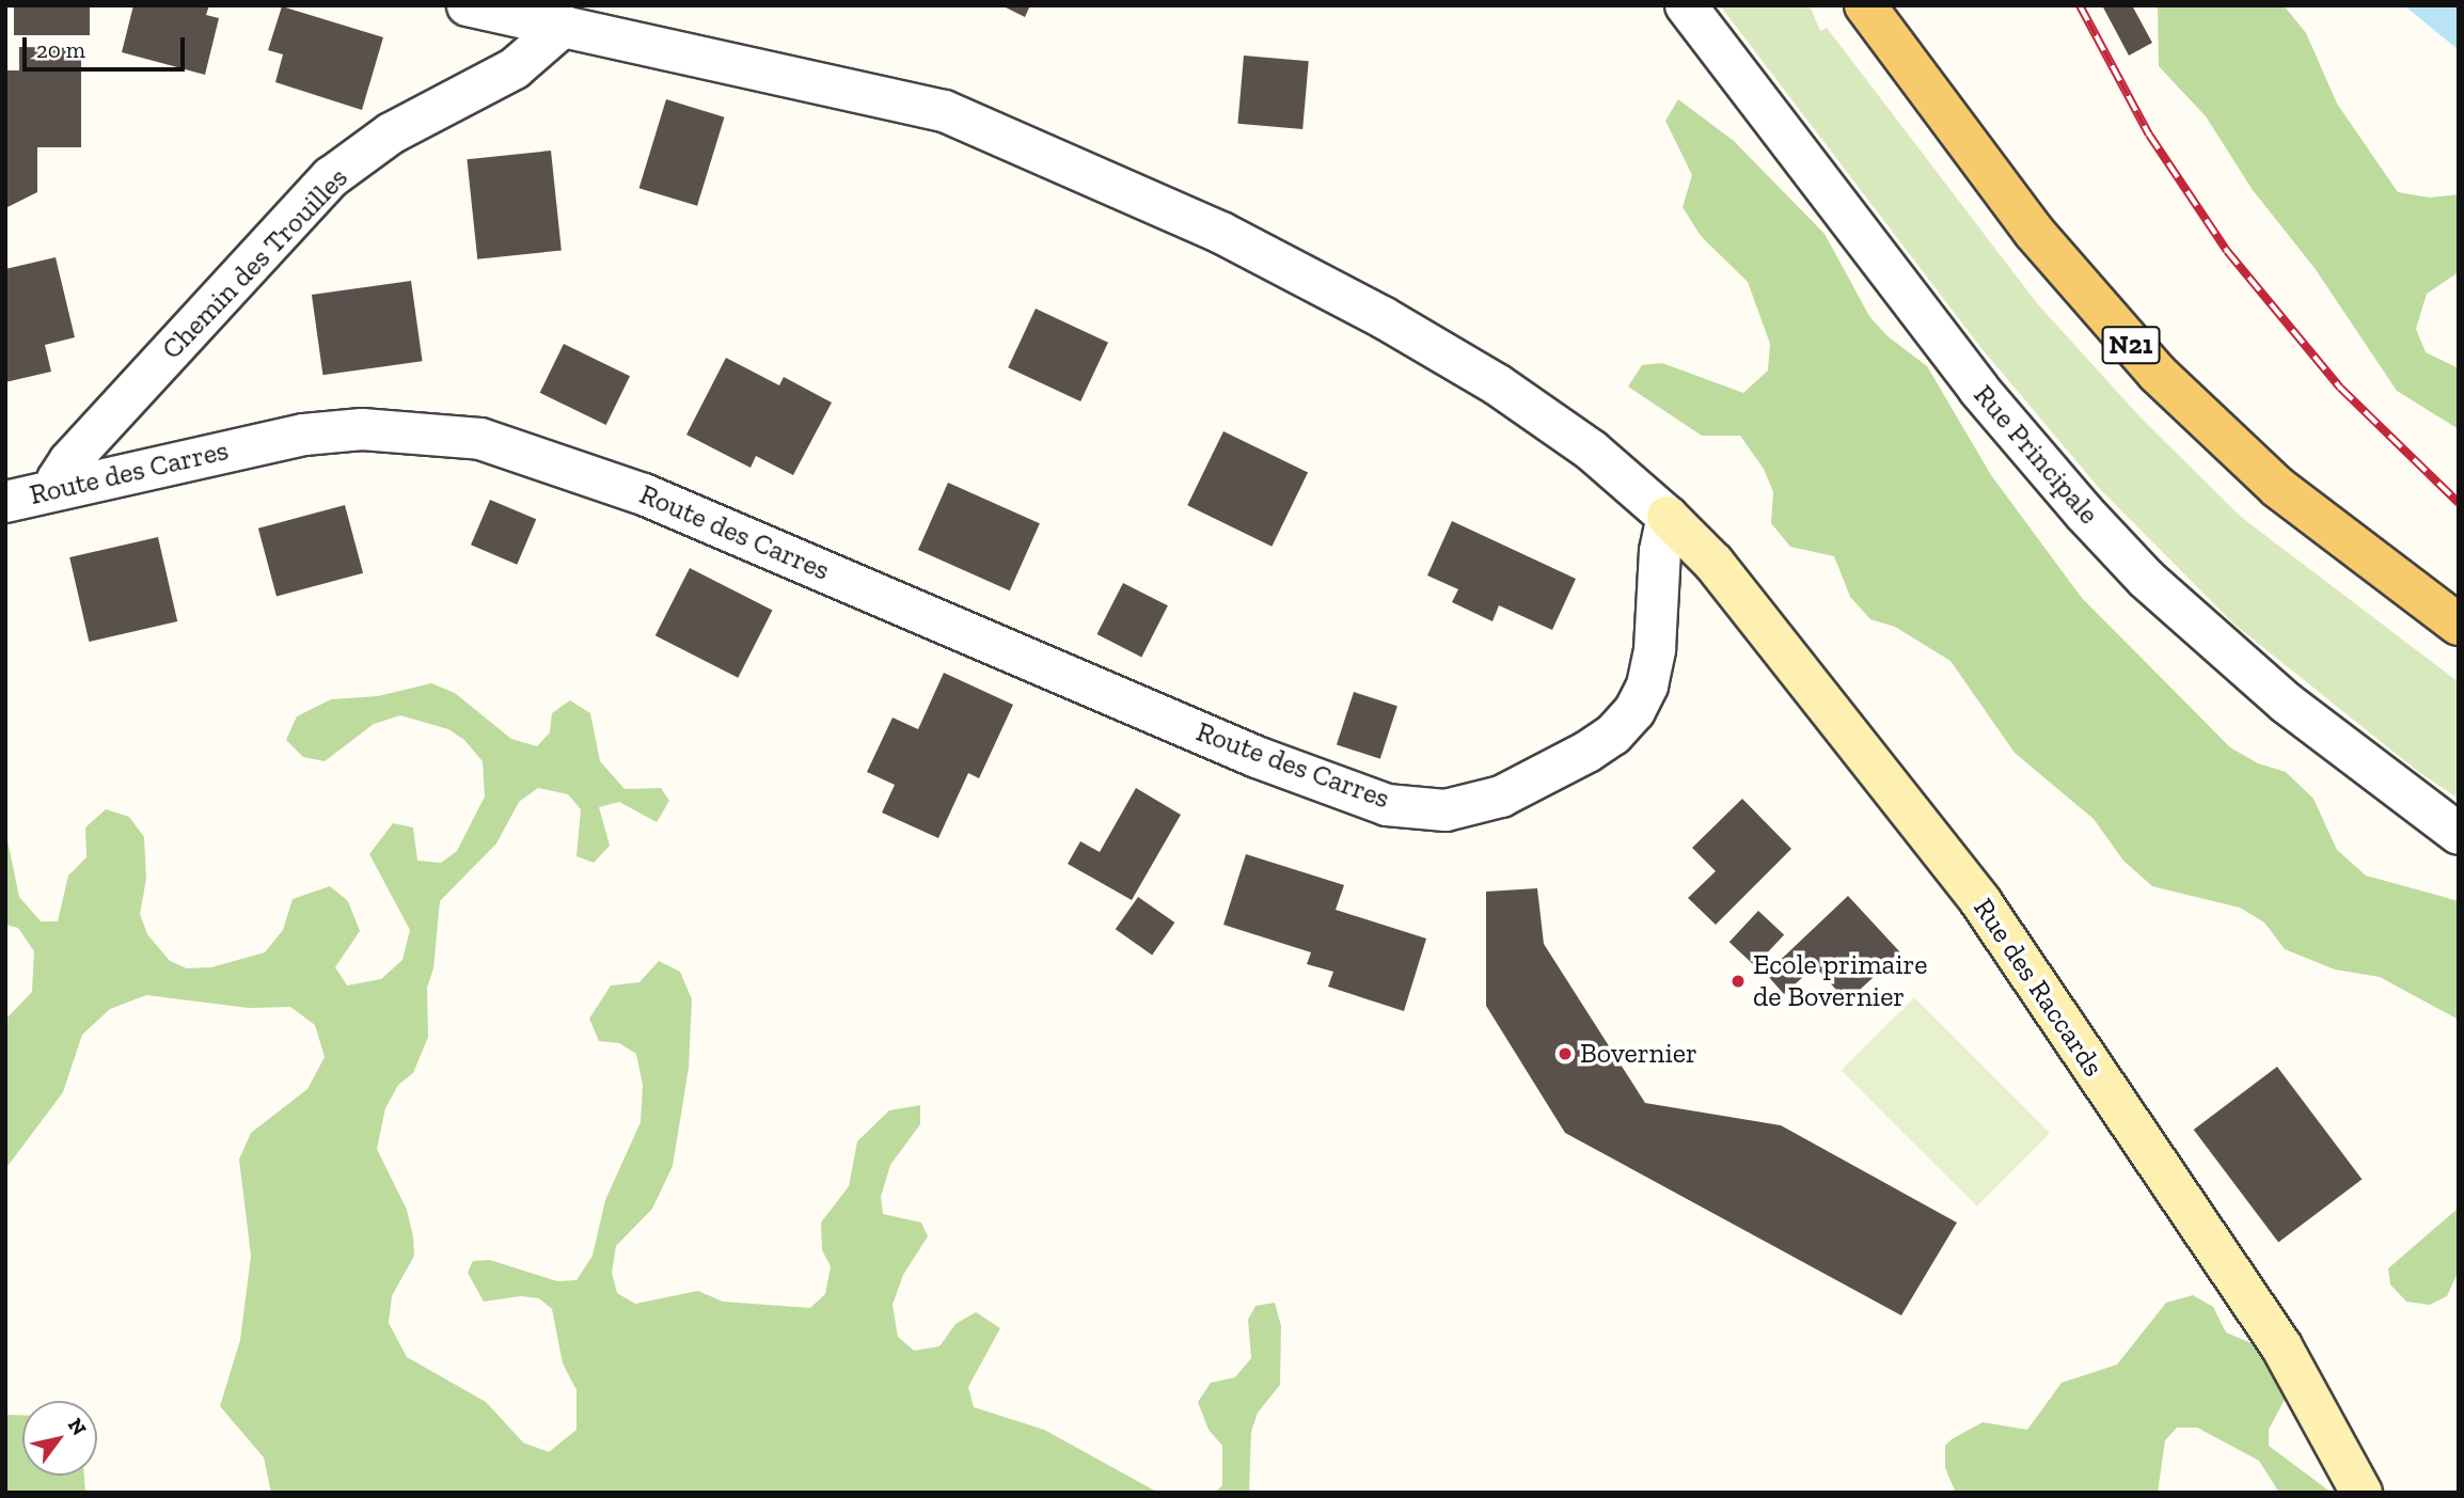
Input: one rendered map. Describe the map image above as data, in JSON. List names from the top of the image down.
{
  "streets": {
    "main road": ["N21"],
    "street": [
      "Chemin des Trouilles",
      "Rue Principale",
      "Route des Carres",
      "Rue des Raccards"
    ]
  },
  "crossings": [
    ["Chemin des Trouilles", "Route des Carres"],
    ["Route des Carres", "Rue des Raccards"]
  ],
  "places": ["Ecole primaire de Bovernier", "Bovernier"],
  "scale_bar": "20 m",
  "north": "top right"
}
